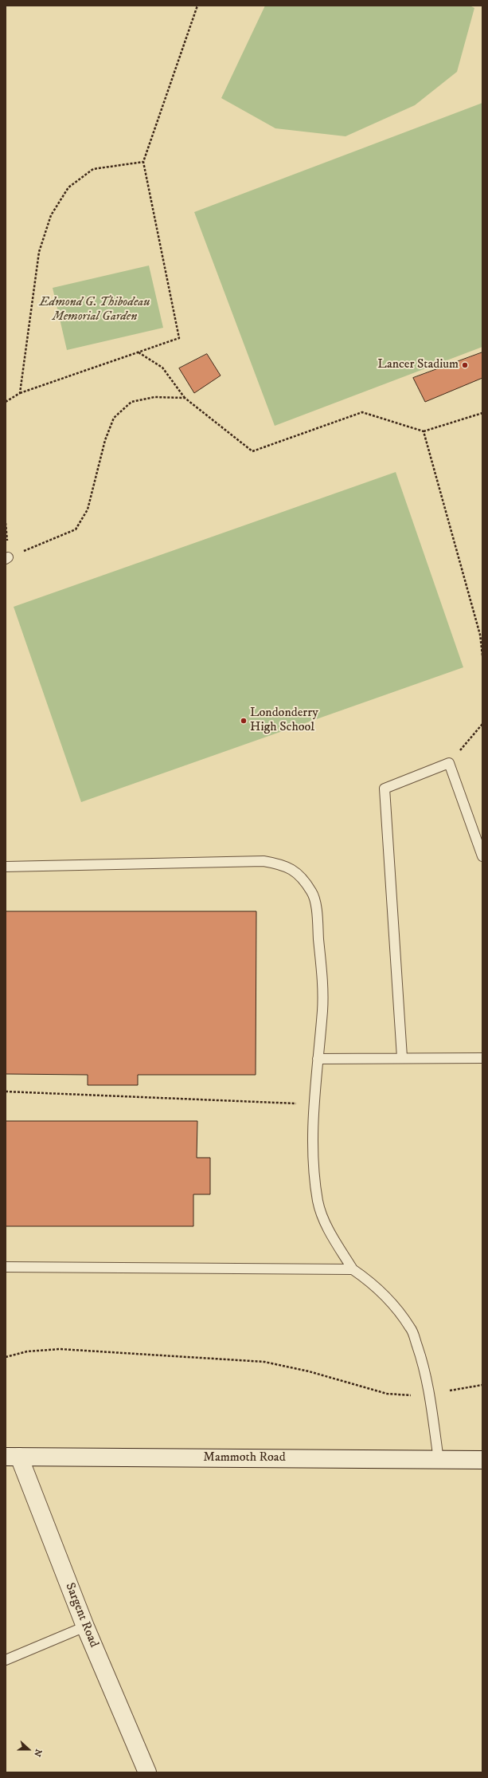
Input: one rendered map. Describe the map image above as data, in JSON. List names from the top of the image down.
{
  "streets": {
    "main road": ["Mammoth Road", "Sargent Road"]
  },
  "crossings": [
    ["Mammoth Road", "Sargent Road"]
  ],
  "parks": ["Edmond G. Thibodeau Memorial Garden"],
  "places": ["Lancer Stadium", "Londonderry High School"],
  "north": "right"
}
